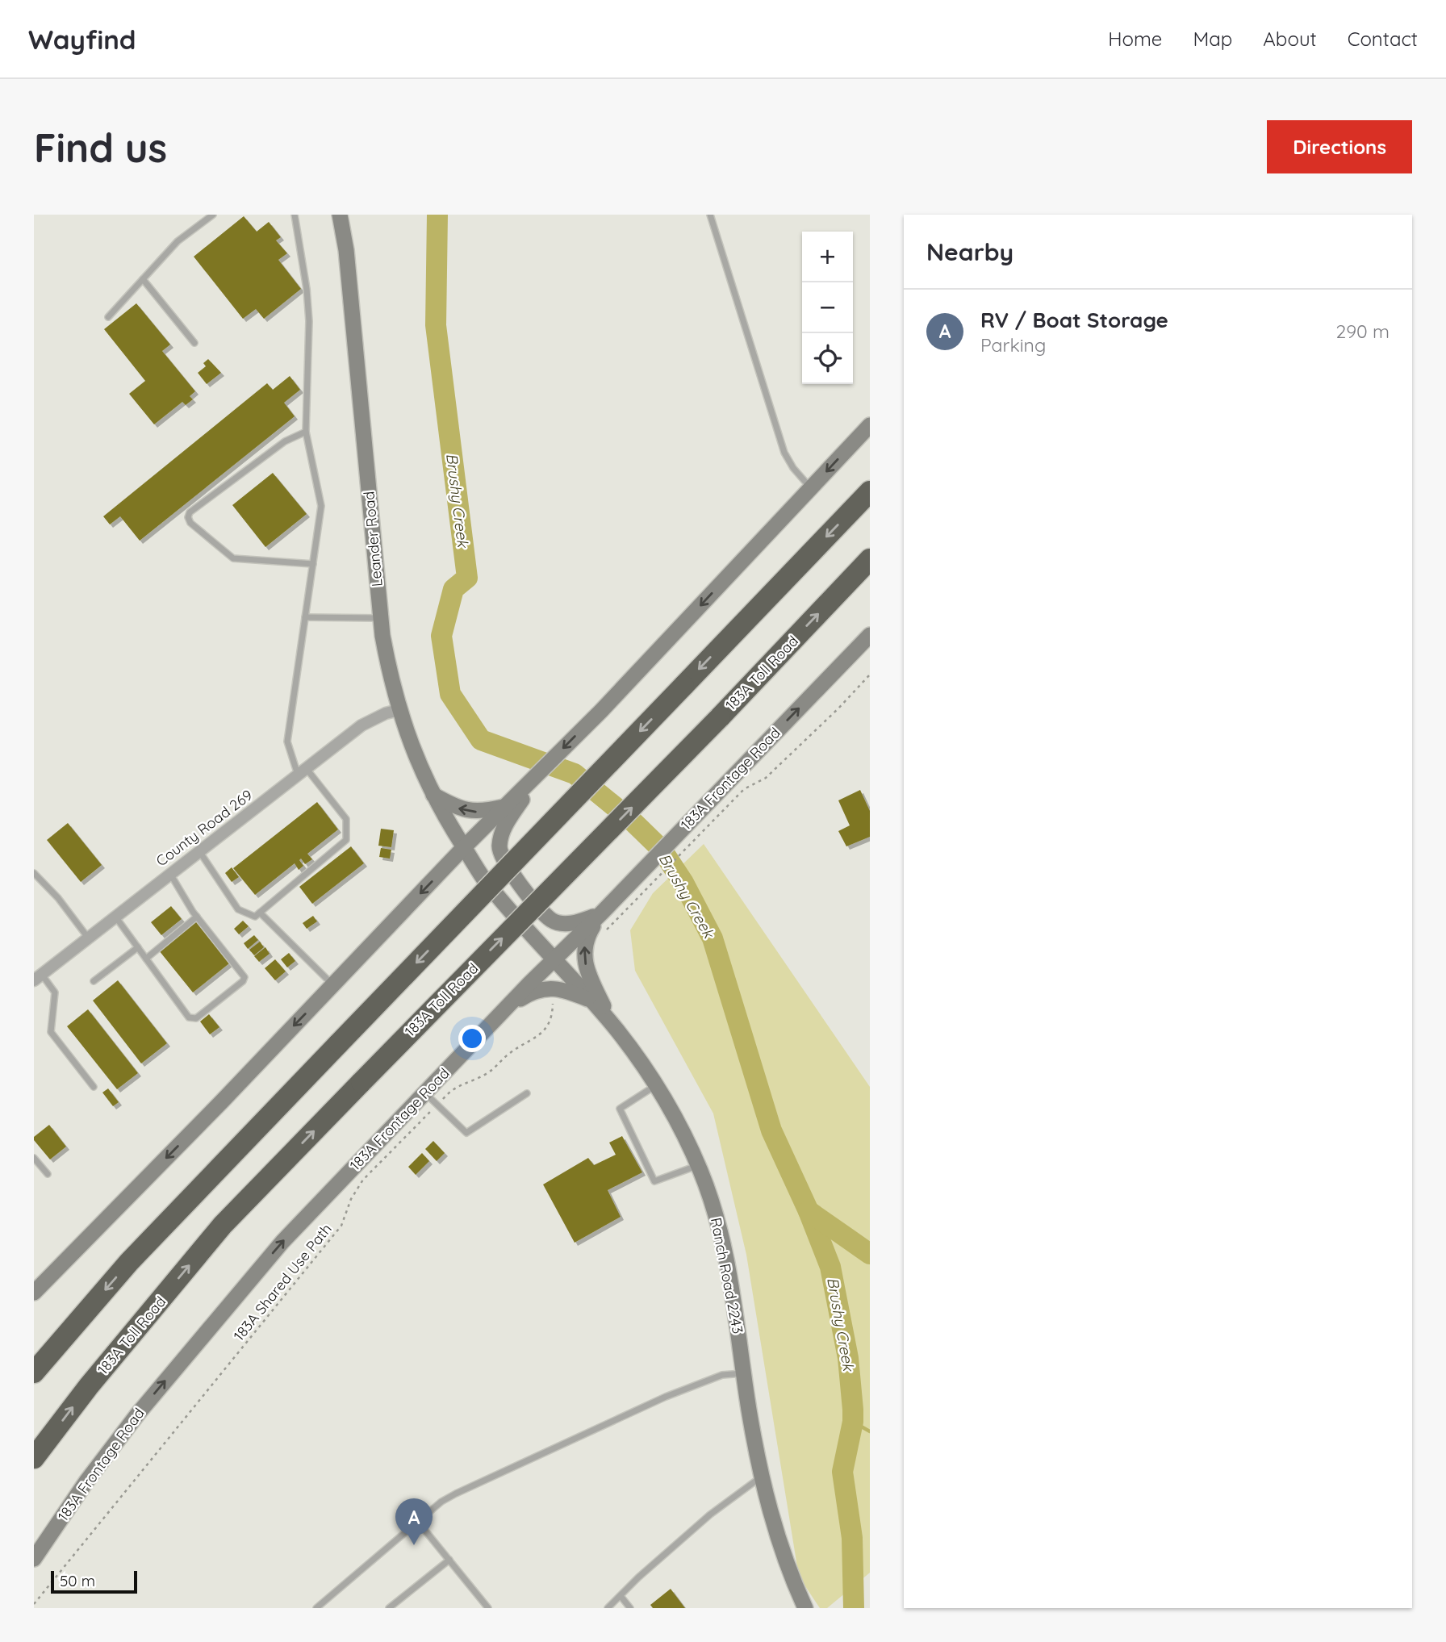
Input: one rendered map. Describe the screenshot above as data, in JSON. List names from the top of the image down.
{
  "streets": {
    "highway": ["183A Toll Road"],
    "main road": ["Leander Road", "183A Frontage Road", "Ranch Road 2243"],
    "street": ["County Road 269"],
    "path": ["183A Shared Use Path"]
  },
  "crossings": [
    ["Leander Road", "County Road 269"],
    ["Leander Road", "Ranch Road 2243"],
    ["183A Frontage Road", "Ranch Road 2243"]
  ],
  "one_way": ["183A Frontage Road"],
  "water": ["Brushy Creek"],
  "scale_bar": "50 m",
  "page": {
    "header": "Wayfind",
    "nav": [
      "Home",
      "Map",
      "About",
      "Contact"
    ],
    "buttons": "Directions",
    "title": "Find us",
    "heading": "Nearby",
    "map_buttons": ["+", "−"],
    "list": [
      {
        "mark": "A",
        "name": "RV / Boat Storage",
        "note": "Parking",
        "value": "290 m"
      }
    ],
    "pins": "A",
    "scale": "50 m"
  }
}
